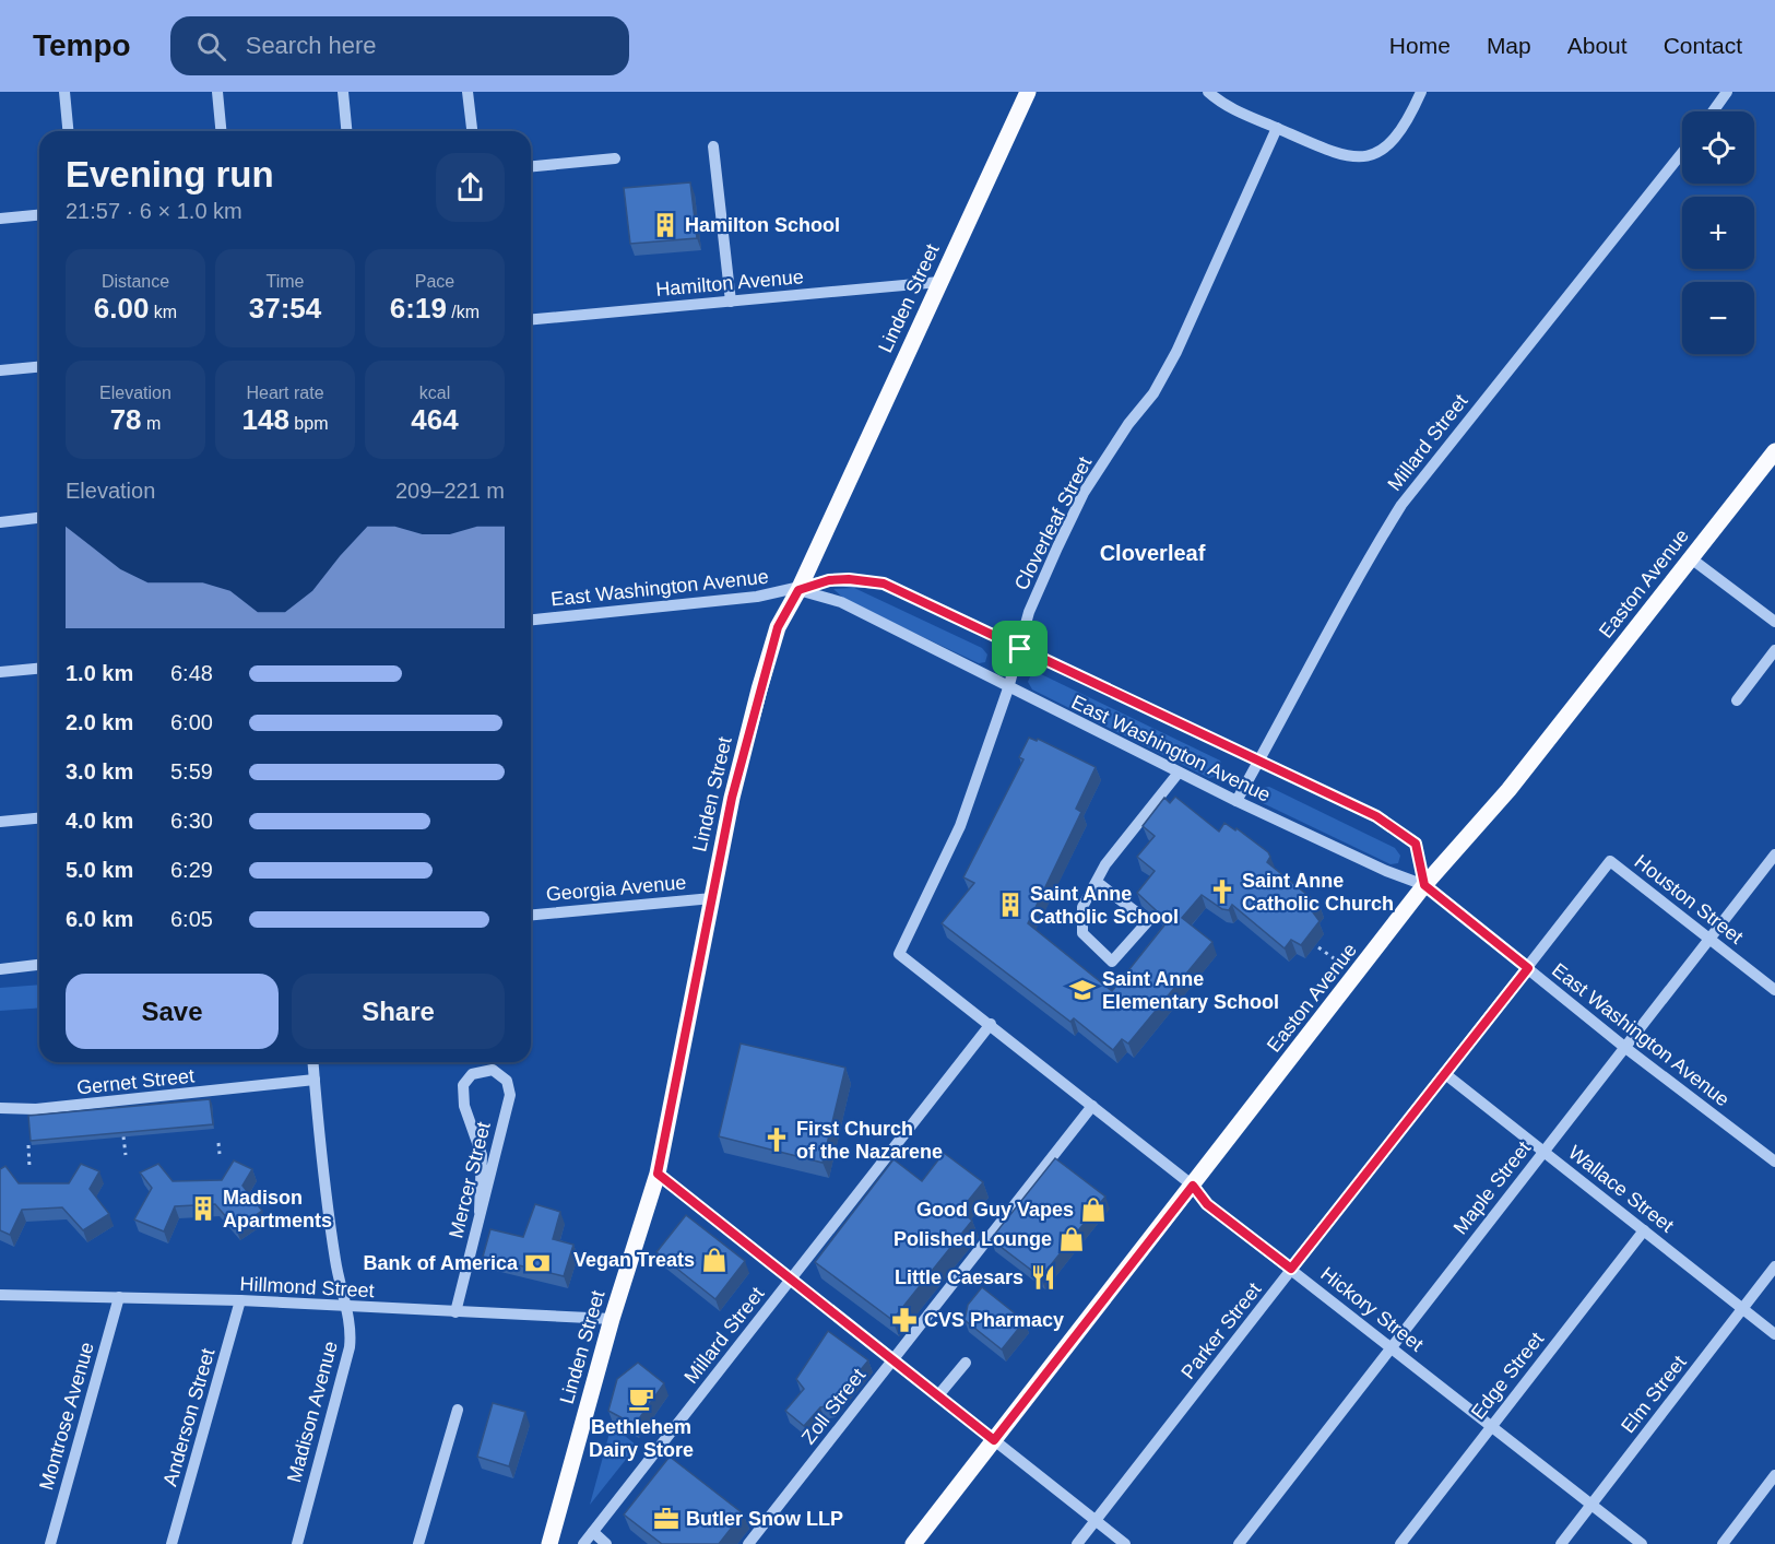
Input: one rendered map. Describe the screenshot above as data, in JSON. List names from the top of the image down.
{
  "streets": {
    "main road": ["Linden Street", "Easton Avenue"],
    "street": [
      "Hamilton Avenue",
      "Millard Street",
      "Cloverleaf Street",
      "East Washington Avenue",
      "Georgia Avenue",
      "Houston Street",
      "Gernet Street",
      "Mercer Street",
      "Maple Street",
      "Wallace Street",
      "Hillmond Street",
      "Hickory Street",
      "Parker Street",
      "Edge Street",
      "Elm Street",
      "Zoll Street",
      "Madison Avenue",
      "Montrose Avenue",
      "Anderson Street"
    ]
  },
  "crossings": [
    ["Hamilton Avenue", "Linden Street"],
    ["Linden Street", "East Washington Avenue"],
    ["Linden Street", "Georgia Avenue"],
    ["Linden Street", "Hillmond Street"],
    ["Millard Street", "East Washington Avenue"],
    ["Millard Street", "Hickory Street"],
    ["Cloverleaf Street", "East Washington Avenue"],
    ["Cloverleaf Street", "Hickory Street"],
    ["Easton Avenue", "East Washington Avenue"],
    ["Easton Avenue", "Hickory Street"],
    ["East Washington Avenue", "Maple Street"],
    ["East Washington Avenue", "Parker Street"],
    ["Houston Street", "Maple Street"],
    ["Houston Street", "Parker Street"],
    ["Gernet Street", "Madison Avenue"],
    ["Mercer Street", "Hillmond Street"],
    ["Maple Street", "Wallace Street"],
    ["Maple Street", "Hickory Street"],
    ["Wallace Street", "Parker Street"],
    ["Wallace Street", "Edge Street"],
    ["Wallace Street", "Elm Street"],
    ["Hillmond Street", "Madison Avenue"],
    ["Hillmond Street", "Montrose Avenue"],
    ["Hillmond Street", "Anderson Street"],
    ["Hickory Street", "Parker Street"],
    ["Hickory Street", "Edge Street"],
    ["Hickory Street", "Elm Street"],
    ["Hickory Street", "Zoll Street"]
  ],
  "districts": ["Cloverleaf"],
  "places": {
    "building": ["Hamilton School", "Saint Anne Catholic School", "Madison Apartments"],
    "church": ["Saint Anne Catholic Church", "First Church of the Nazarene"],
    "school or university": ["Saint Anne Elementary School"],
    "shop": ["Good Guy Vapes", "Polished Lounge", "Vegan Treats"],
    "bank": ["Bank of America"],
    "restaurant": ["Little Caesars"],
    "pharmacy": ["CVS Pharmacy"],
    "cafe": ["Bethlehem Dairy Store"],
    "office": ["Butler Snow LLP"]
  },
  "page": {
    "header": "Tempo",
    "search": "Search here",
    "nav": [
      "Home",
      "Map",
      "About",
      "Contact"
    ],
    "map_buttons": ["+", "−"],
    "heading": ["Evening run", "21:57 · 6 × 1.0 km"],
    "stats": [
      ["Distance", "6.00 km"],
      ["Time", "37:54"],
      ["Pace", "6:19 /km"],
      ["Elevation", "78 m"],
      ["Heart rate", "148 bpm"],
      ["kcal", "464"]
    ],
    "chart": ["Elevation", "209–221 m"],
    "list": [
      {
        "name": "1.0 km",
        "note": "6:48"
      },
      {
        "name": "2.0 km",
        "note": "6:00"
      },
      {
        "name": "3.0 km",
        "note": "5:59"
      },
      {
        "name": "4.0 km",
        "note": "6:30"
      },
      {
        "name": "5.0 km",
        "note": "6:29"
      },
      {
        "name": "6.0 km",
        "note": "6:05"
      }
    ],
    "buttons": ["Save", "Share"]
  }
}
